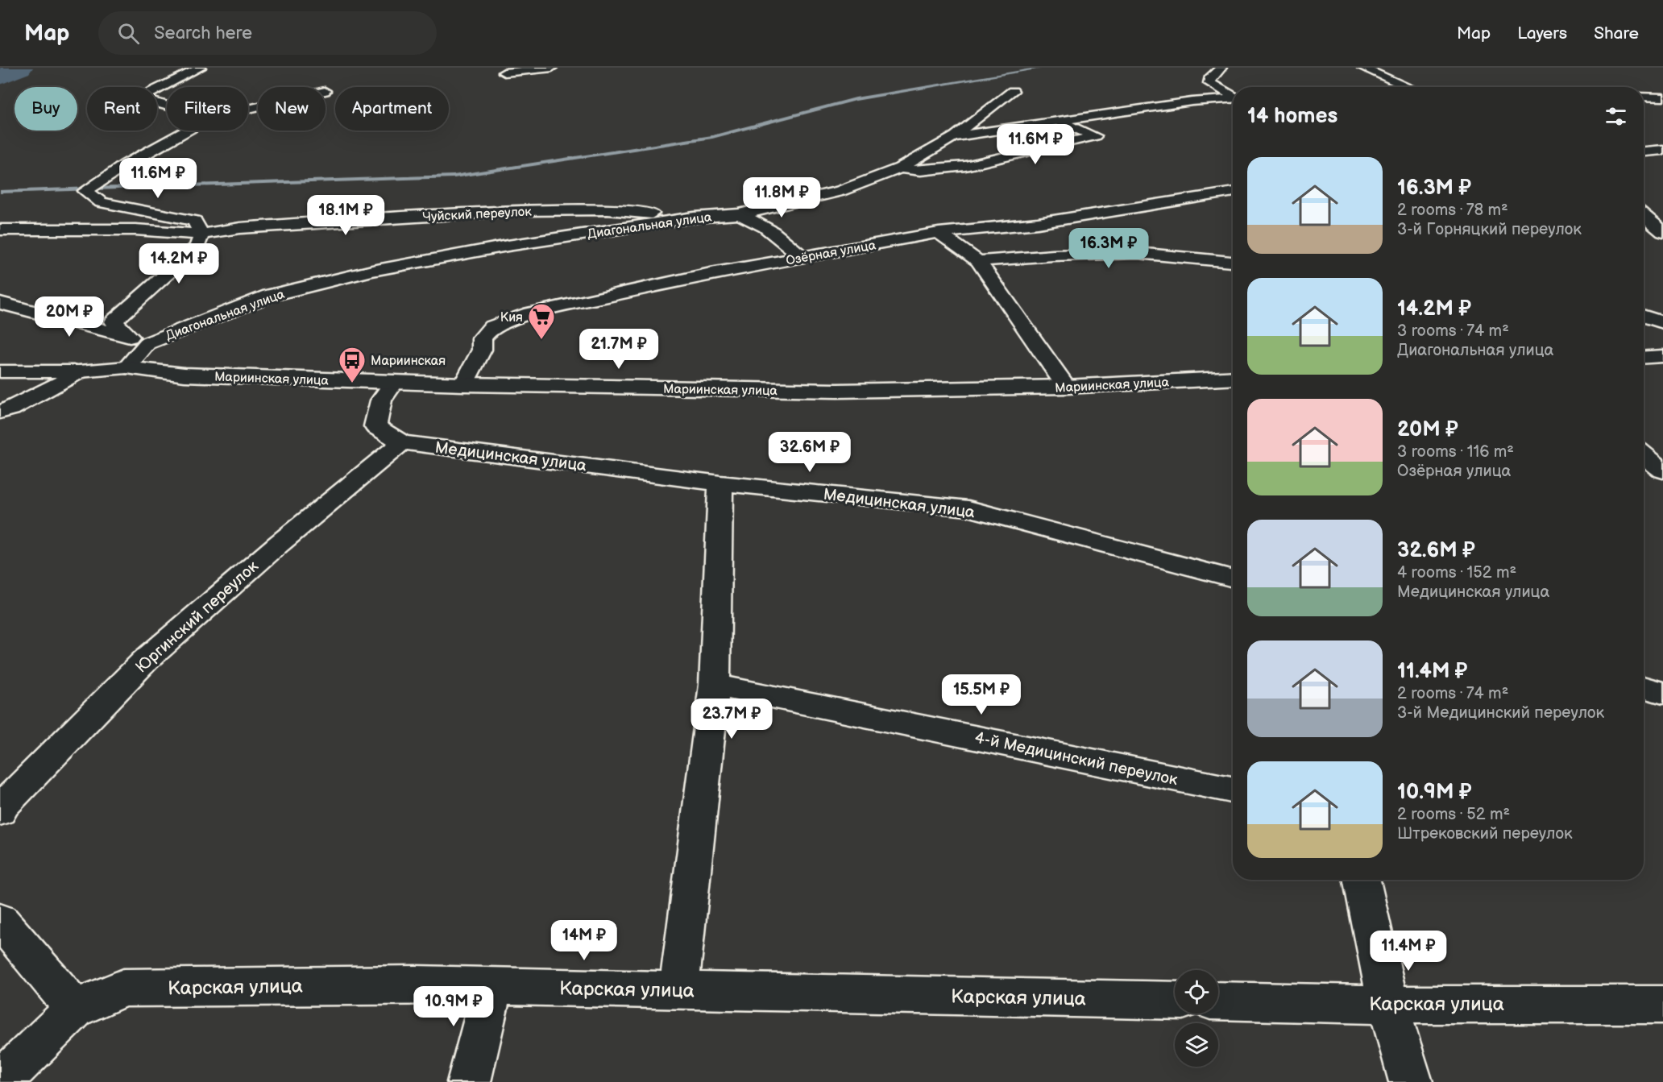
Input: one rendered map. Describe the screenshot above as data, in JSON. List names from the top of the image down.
{
  "streets": {
    "street": [
      "Чуйский переулок",
      "Диагональная улица",
      "Озёрная улица",
      "Мариинская улица",
      "Медицинская улица",
      "Юргинский переулок",
      "4-й Медицинский переулок",
      "Карская улица"
    ]
  },
  "crossings": [
    ["Чуйский переулок", "Диагональная улица"],
    ["Диагональная улица", "Мариинская улица"],
    ["Озёрная улица", "Мариинская улица"],
    ["Мариинская улица", "Медицинская улица"],
    ["Медицинская улица", "Юргинский переулок"]
  ],
  "places": {
    "supermarket": ["Кия"],
    "bus stop": ["Мариинская"]
  },
  "page": {
    "header": "Map",
    "search": "Search here",
    "nav": ["Map", "Layers", "Share"],
    "chip": [
      "Buy",
      "Rent",
      "Filters",
      "New",
      "Apartment"
    ],
    "heading": "14 homes",
    "price": [
      "11.6M ₽",
      "11.6M ₽",
      "11.8M ₽",
      "18.1M ₽",
      "16.3M ₽",
      "14.2M ₽",
      "20M ₽",
      "21.7M ₽",
      "32.6M ₽",
      "15.5M ₽",
      "23.7M ₽",
      "14M ₽",
      "11.4M ₽",
      "10.9M ₽"
    ],
    "list": [
      {
        "name": "16.3M ₽",
        "note": "2 rooms · 78 m² · 3-й Горняцкий переулок"
      },
      {
        "name": "14.2M ₽",
        "note": "3 rooms · 74 m² · Диагональная улица"
      },
      {
        "name": "20M ₽",
        "note": "3 rooms · 116 m² · Озёрная улица"
      },
      {
        "name": "32.6M ₽",
        "note": "4 rooms · 152 m² · Медицинская улица"
      },
      {
        "name": "11.4M ₽",
        "note": "2 rooms · 74 m² · 3-й Медицинский переулок"
      },
      {
        "name": "10.9M ₽",
        "note": "2 rooms · 52 m² · Штрековский переулок"
      }
    ]
  }
}
